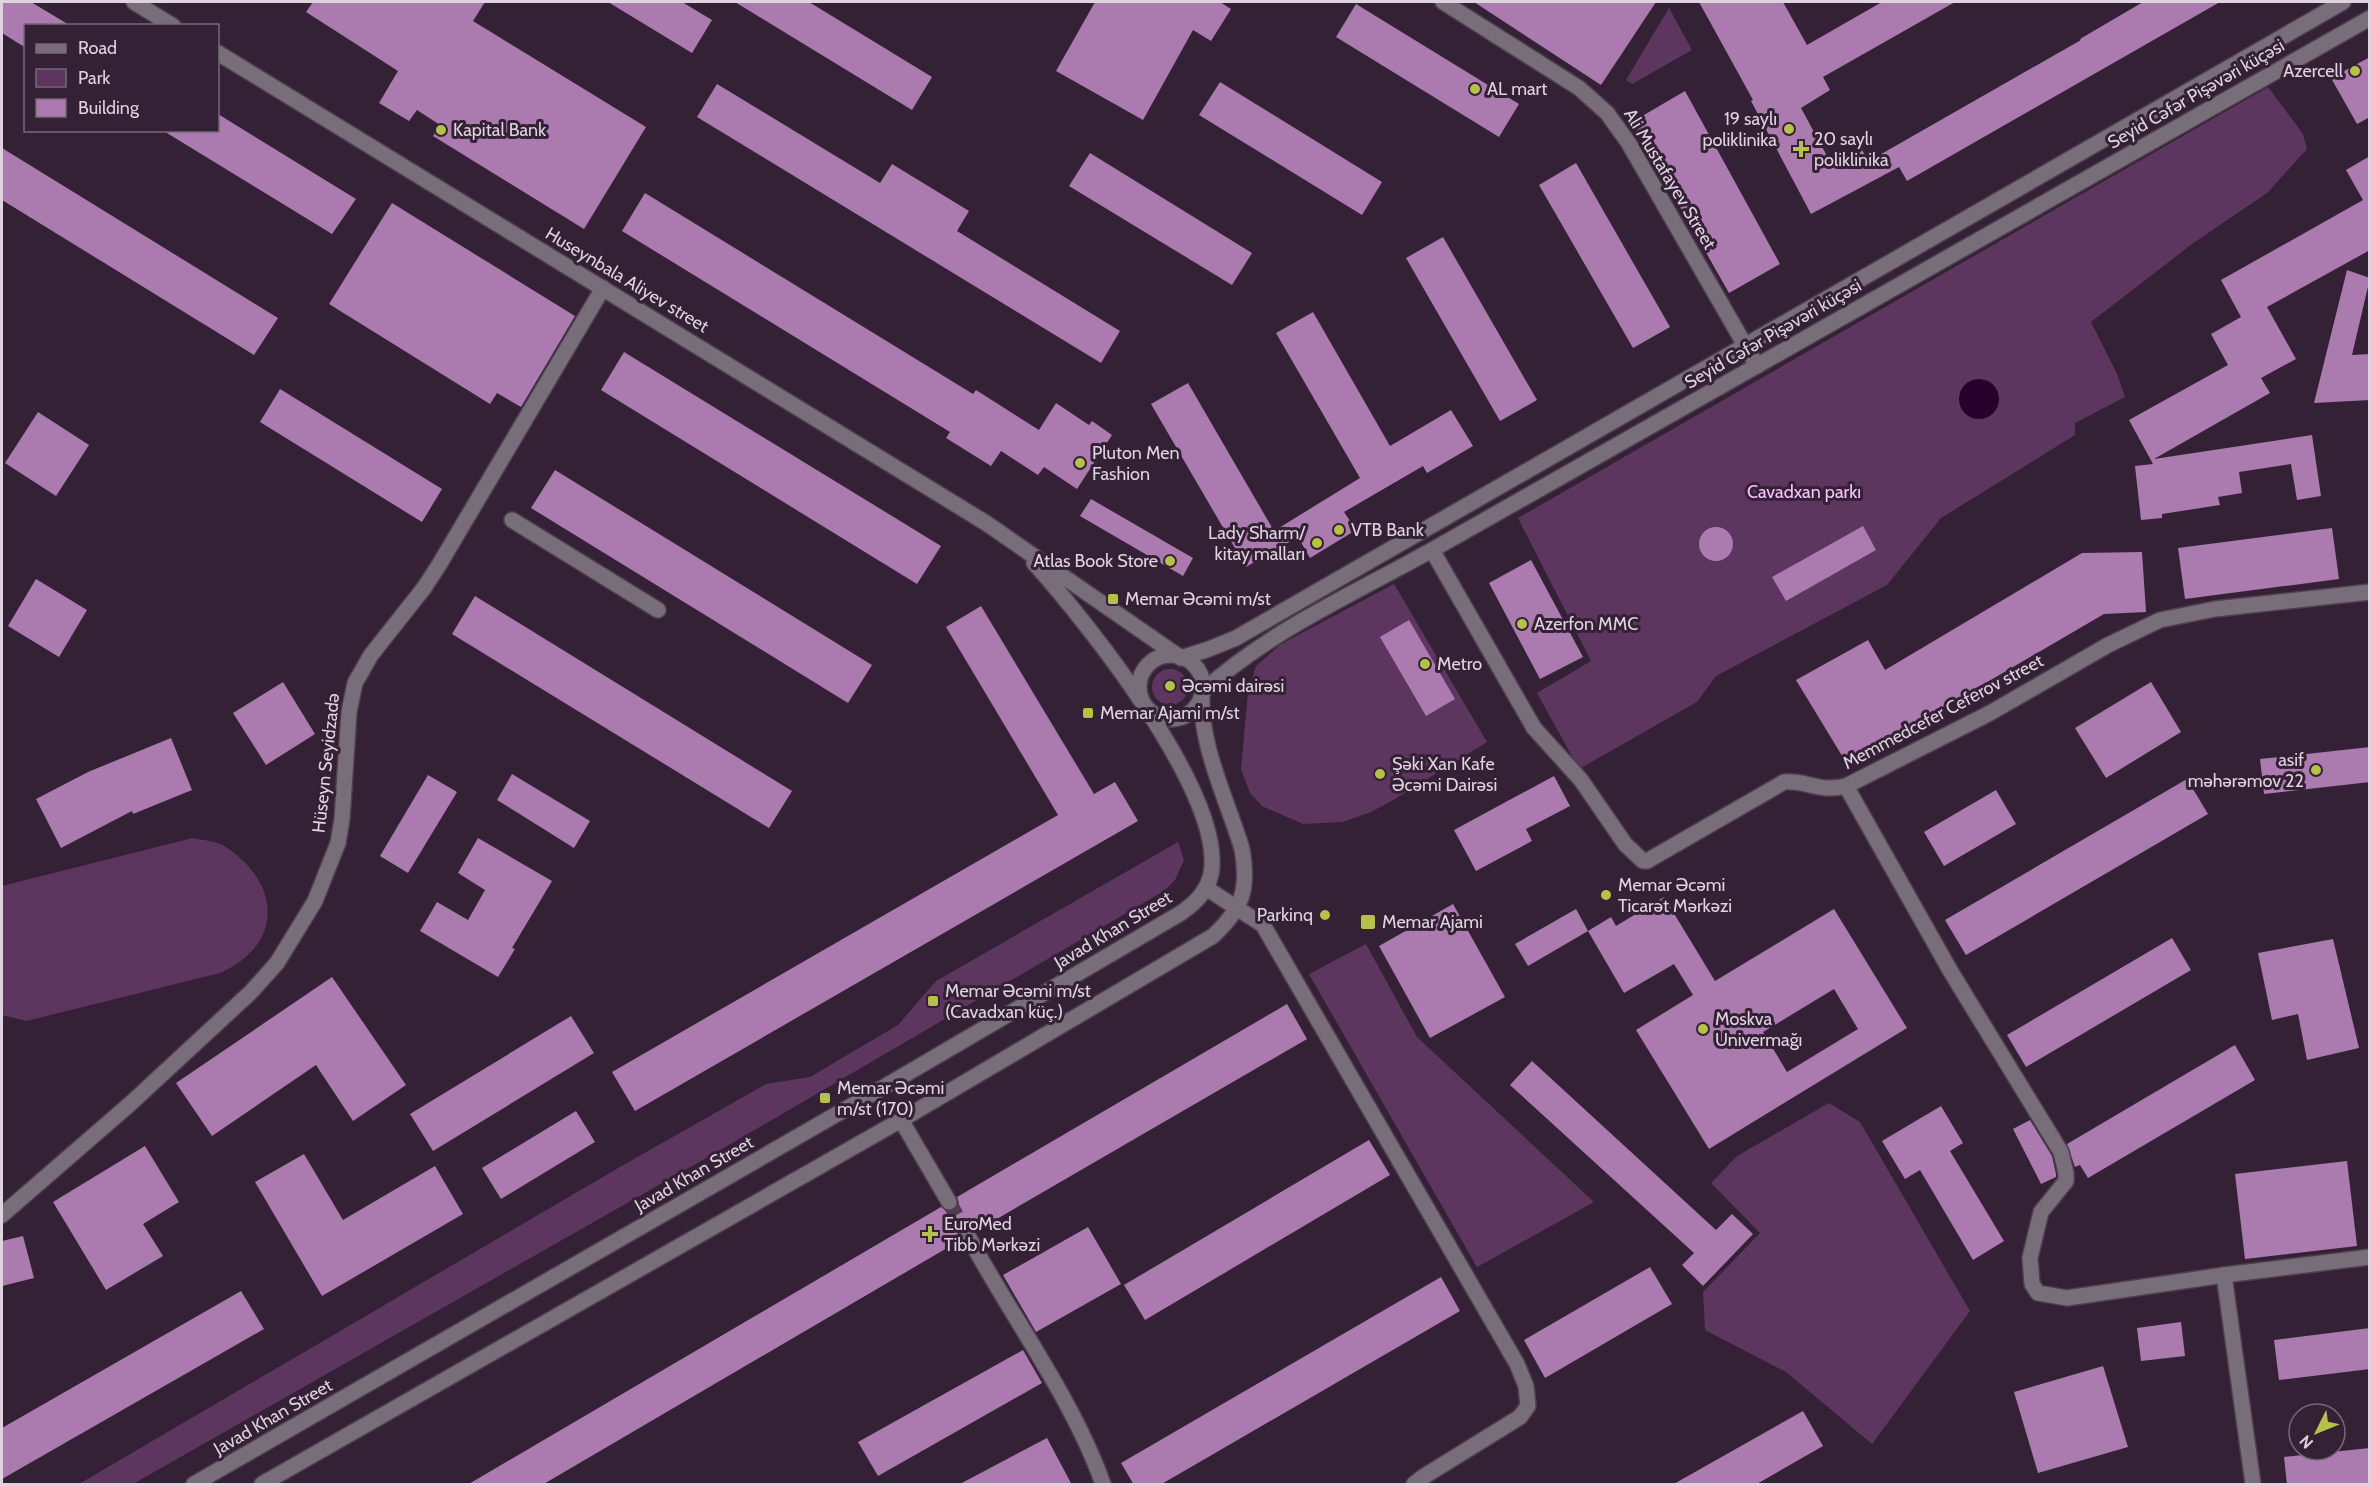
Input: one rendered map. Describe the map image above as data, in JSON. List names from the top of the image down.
{
  "streets": {
    "street": [
      "Seyid Cəfər Pişəvəri küçəsi",
      "Ali Mustafayev Street",
      "Huseynbala Aliyev street",
      "Memmedcefer Cefеrov street",
      "Hüseyn Seyidzadə",
      "Javad Khan Street"
    ]
  },
  "crossings": [
    ["Seyid Cəfər Pişəvəri küçəsi", "Ali Mustafayev Street"],
    ["Seyid Cəfər Pişəvəri küçəsi", "Memmedcefer Cefеrov street"],
    ["Huseynbala Aliyev street", "Hüseyn Seyidzadə"]
  ],
  "parks": ["Cavadxan parkı"],
  "places": {
    "other": [
      "Azercell",
      "AL mart",
      "19 saylı poliklinika",
      "Kapital Bank",
      "Pluton Men Fashion",
      "VTB Bank",
      "Lady Sharm/ kitay malları",
      "Atlas Book Store",
      "Azerfon MMC",
      "Metro",
      "Əcəmi dairəsi",
      "asif məhərəmov 22",
      "Şəki Xan Kafe Əcəmi Dairəsi",
      "Memar Əcəmi Ticarət Mərkəzi",
      "Parkinq",
      "Moskva Univermağı"
    ],
    "health": ["20 saylı poliklinika", "EuroMed Tibb Mərkəzi"],
    "transit": [
      "Memar Əcəmi m/st",
      "Memar Ajami m/st",
      "Memar Ajami",
      "Memar Əcəmi m/st (Cavadxan küç.)",
      "Memar Əcəmi m/st (170)"
    ]
  },
  "legend": ["Road", "Park", "Building"],
  "north": "bottom left"
}
